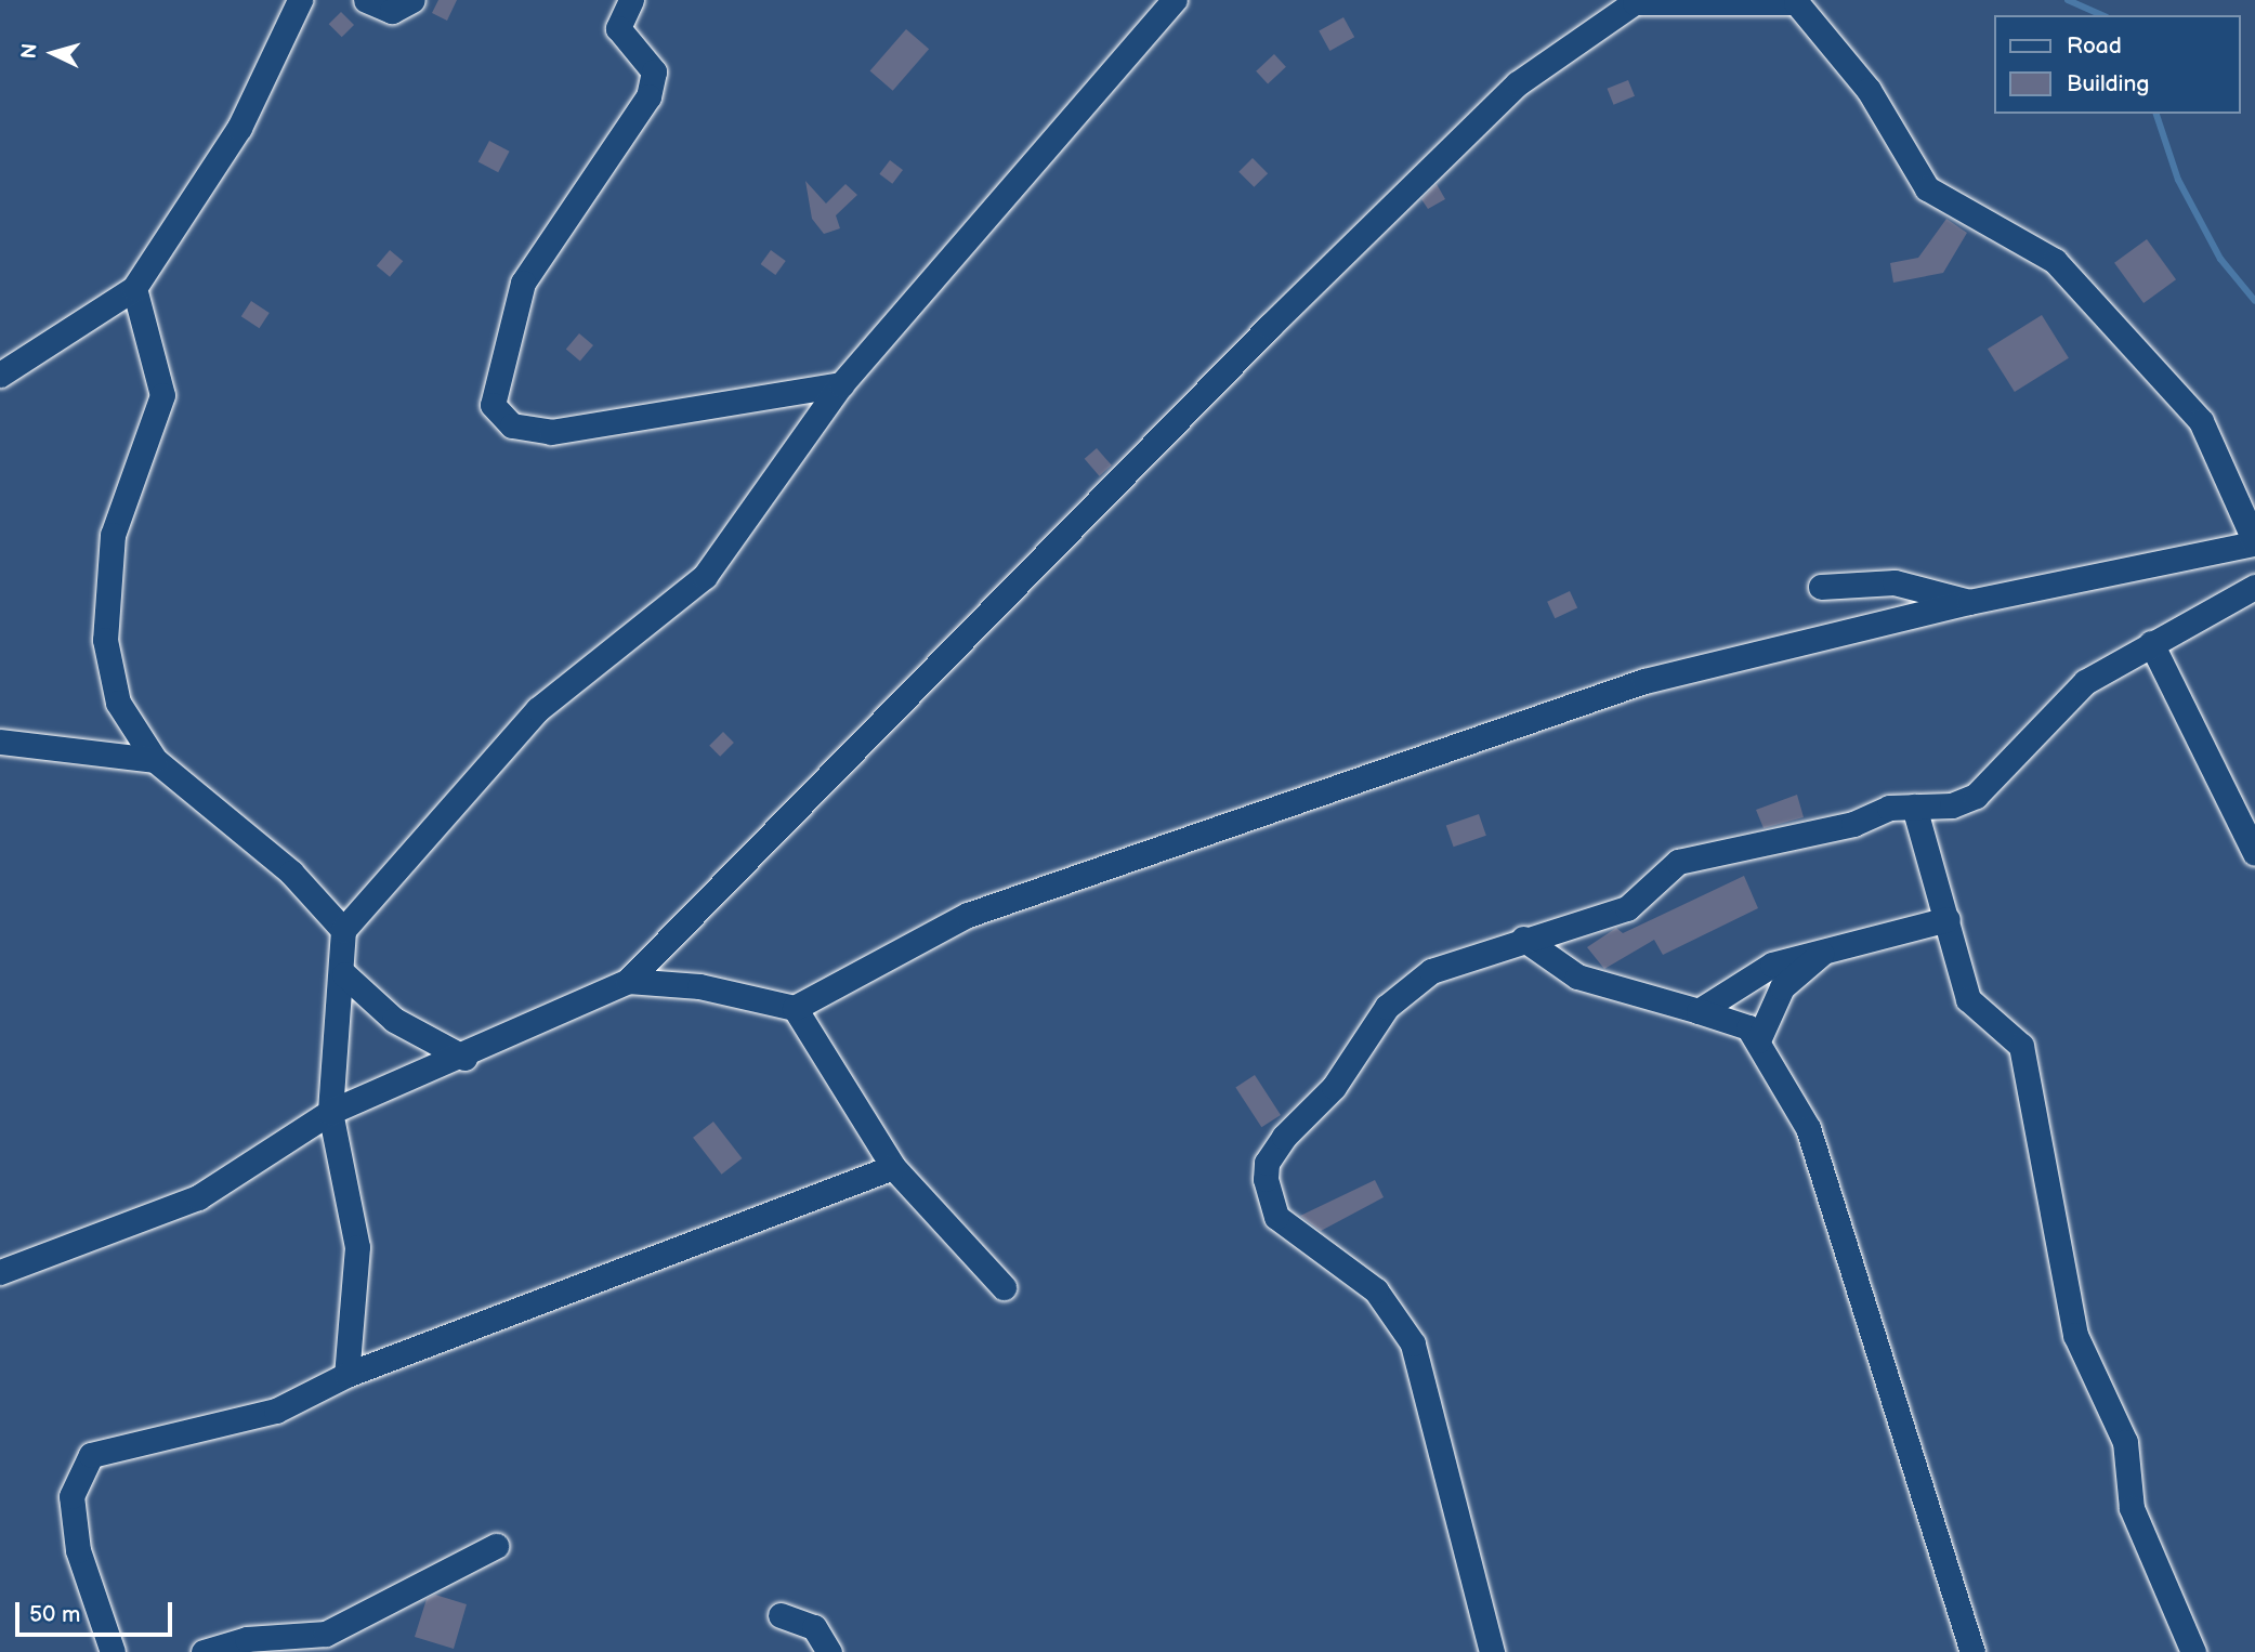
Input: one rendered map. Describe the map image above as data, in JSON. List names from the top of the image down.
{
  "legend": ["Road", "Building"],
  "scale_bar": "50 m",
  "north": "left"
}
